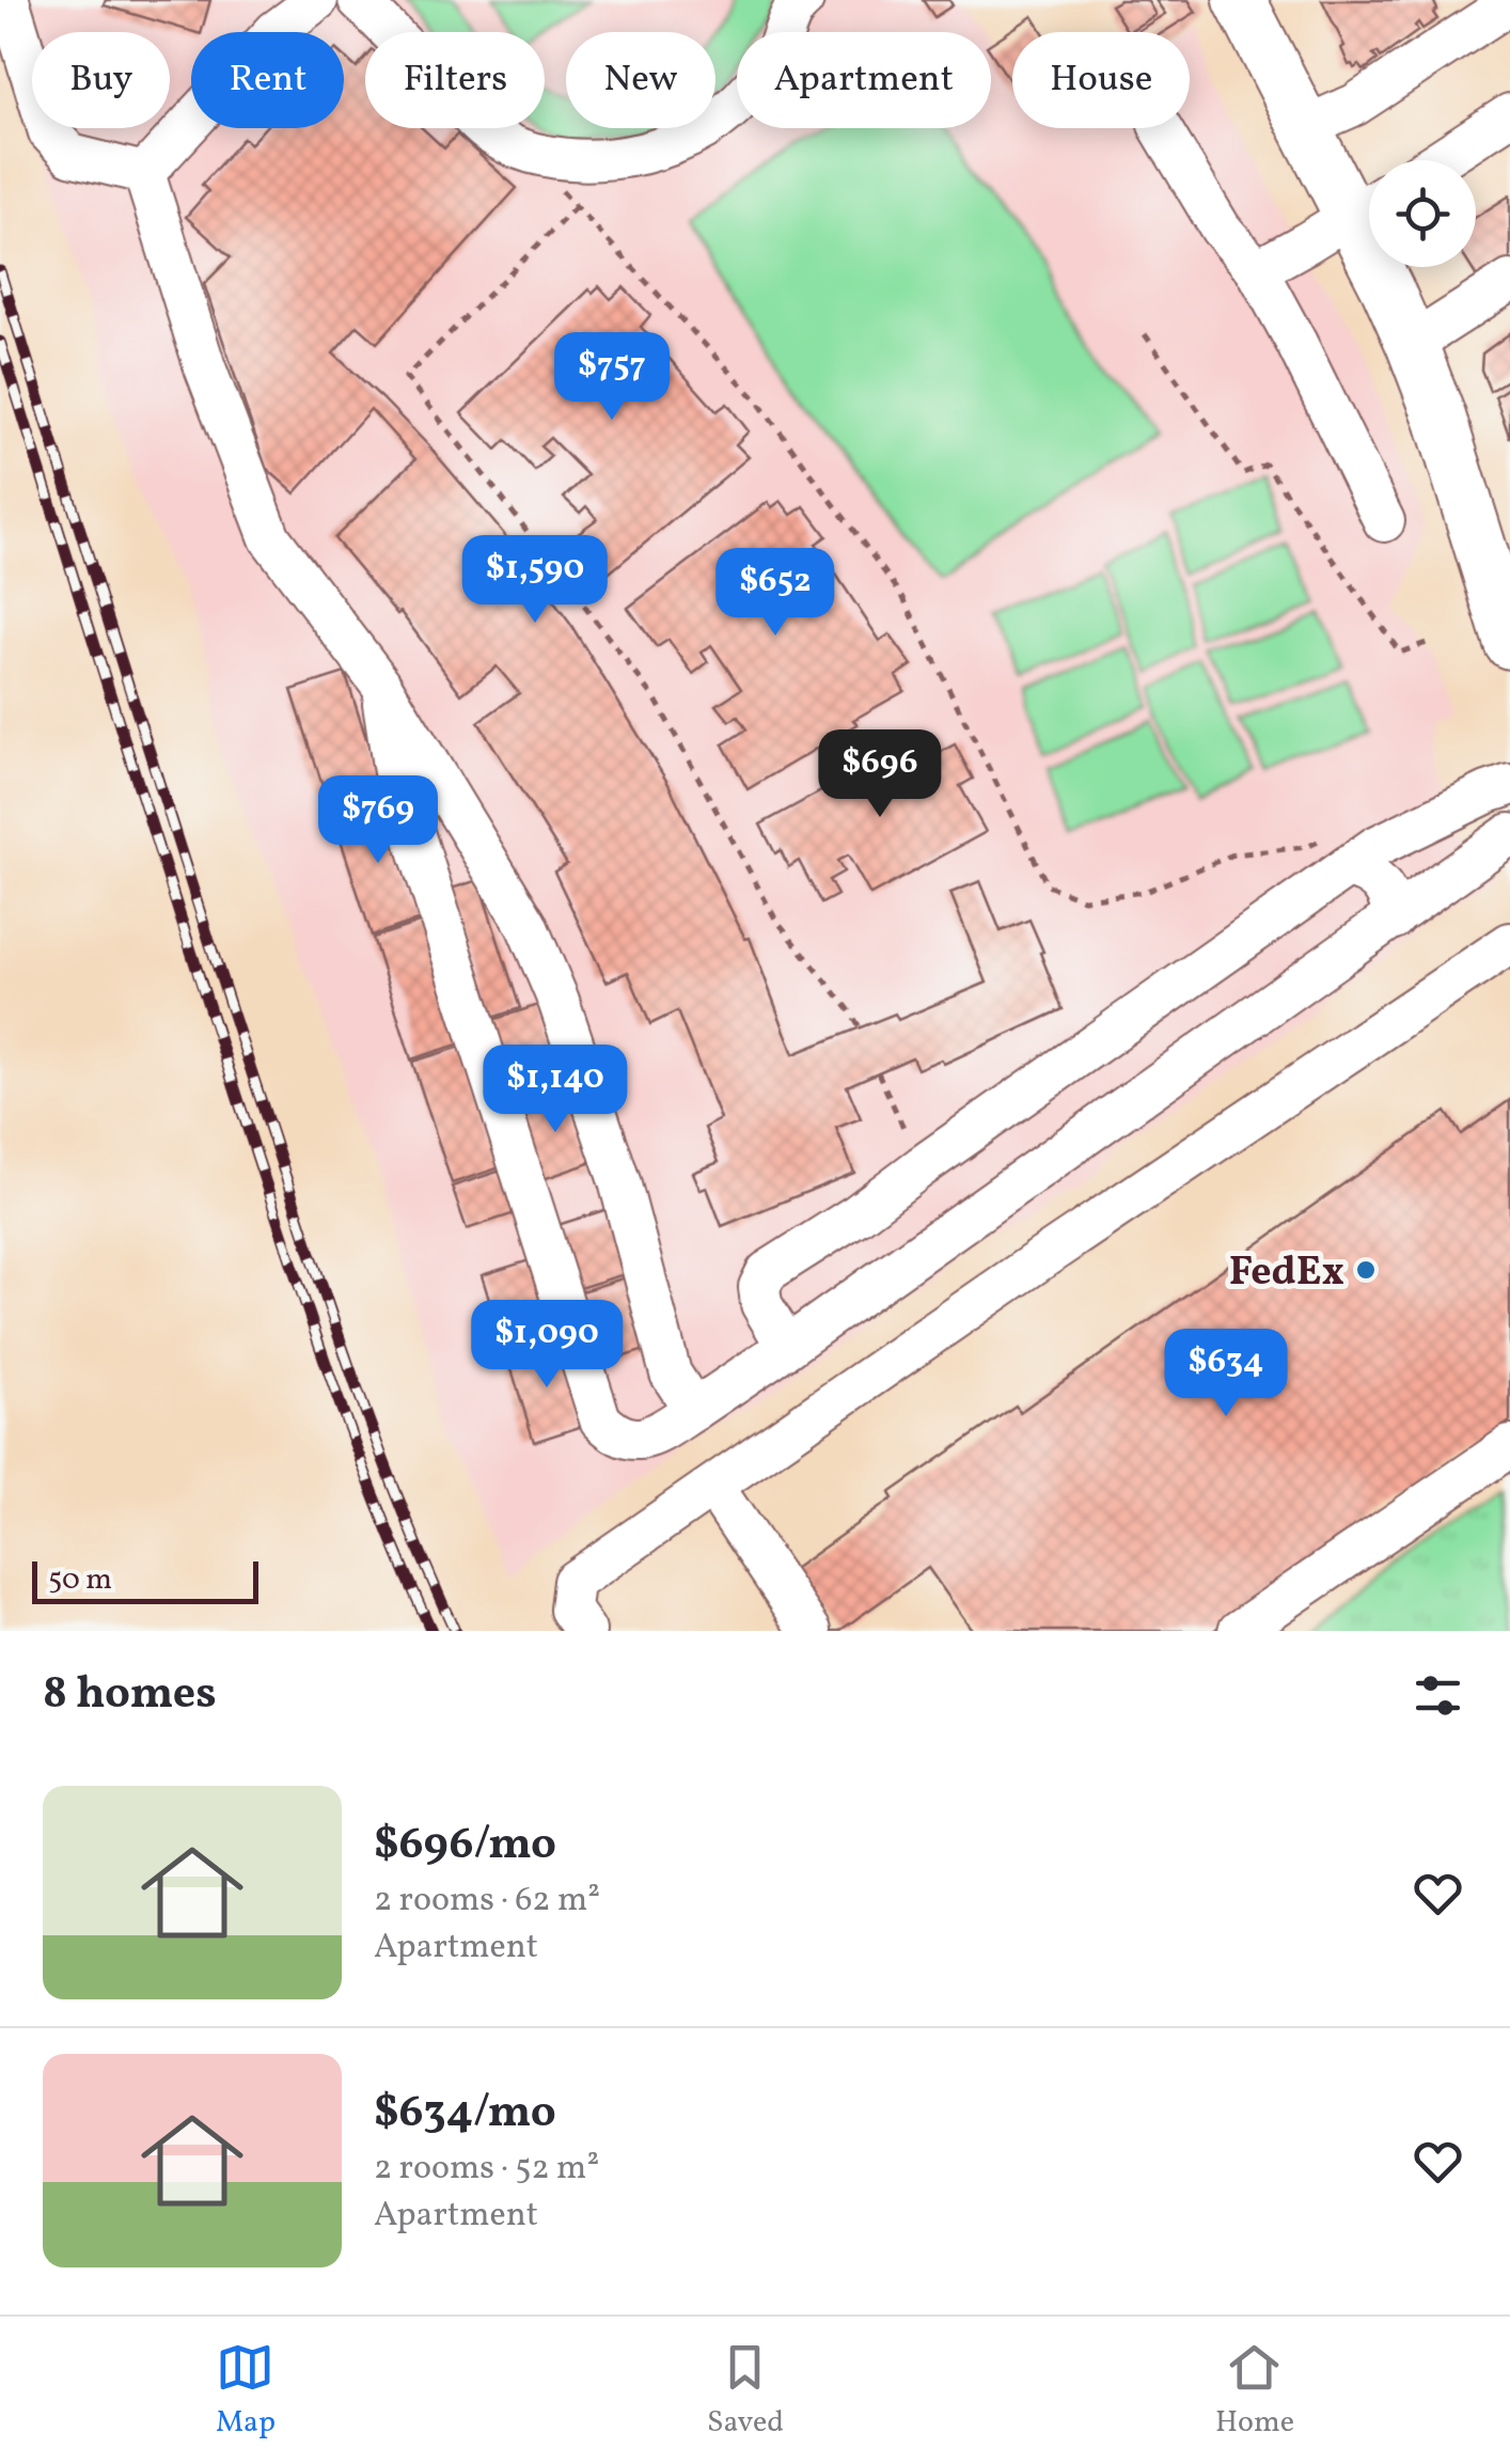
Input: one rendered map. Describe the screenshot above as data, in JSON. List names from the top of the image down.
{
  "places": ["FedEx"],
  "scale_bar": "50 m",
  "page": {
    "chip": [
      "Buy",
      "Rent",
      "Filters",
      "New",
      "Apartment",
      "House"
    ],
    "price": [
      "$757",
      "$1,590",
      "$652",
      "$696",
      "$769",
      "$1,140",
      "$1,090",
      "$634"
    ],
    "scale": "50 m",
    "heading": "8 homes",
    "list": [
      {
        "name": "$696/mo",
        "note": "2 rooms · 62 m² · Apartment"
      },
      {
        "name": "$634/mo",
        "note": "2 rooms · 52 m² · Apartment"
      }
    ],
    "tabs": ["Map", "Saved", "Home"]
  }
}
